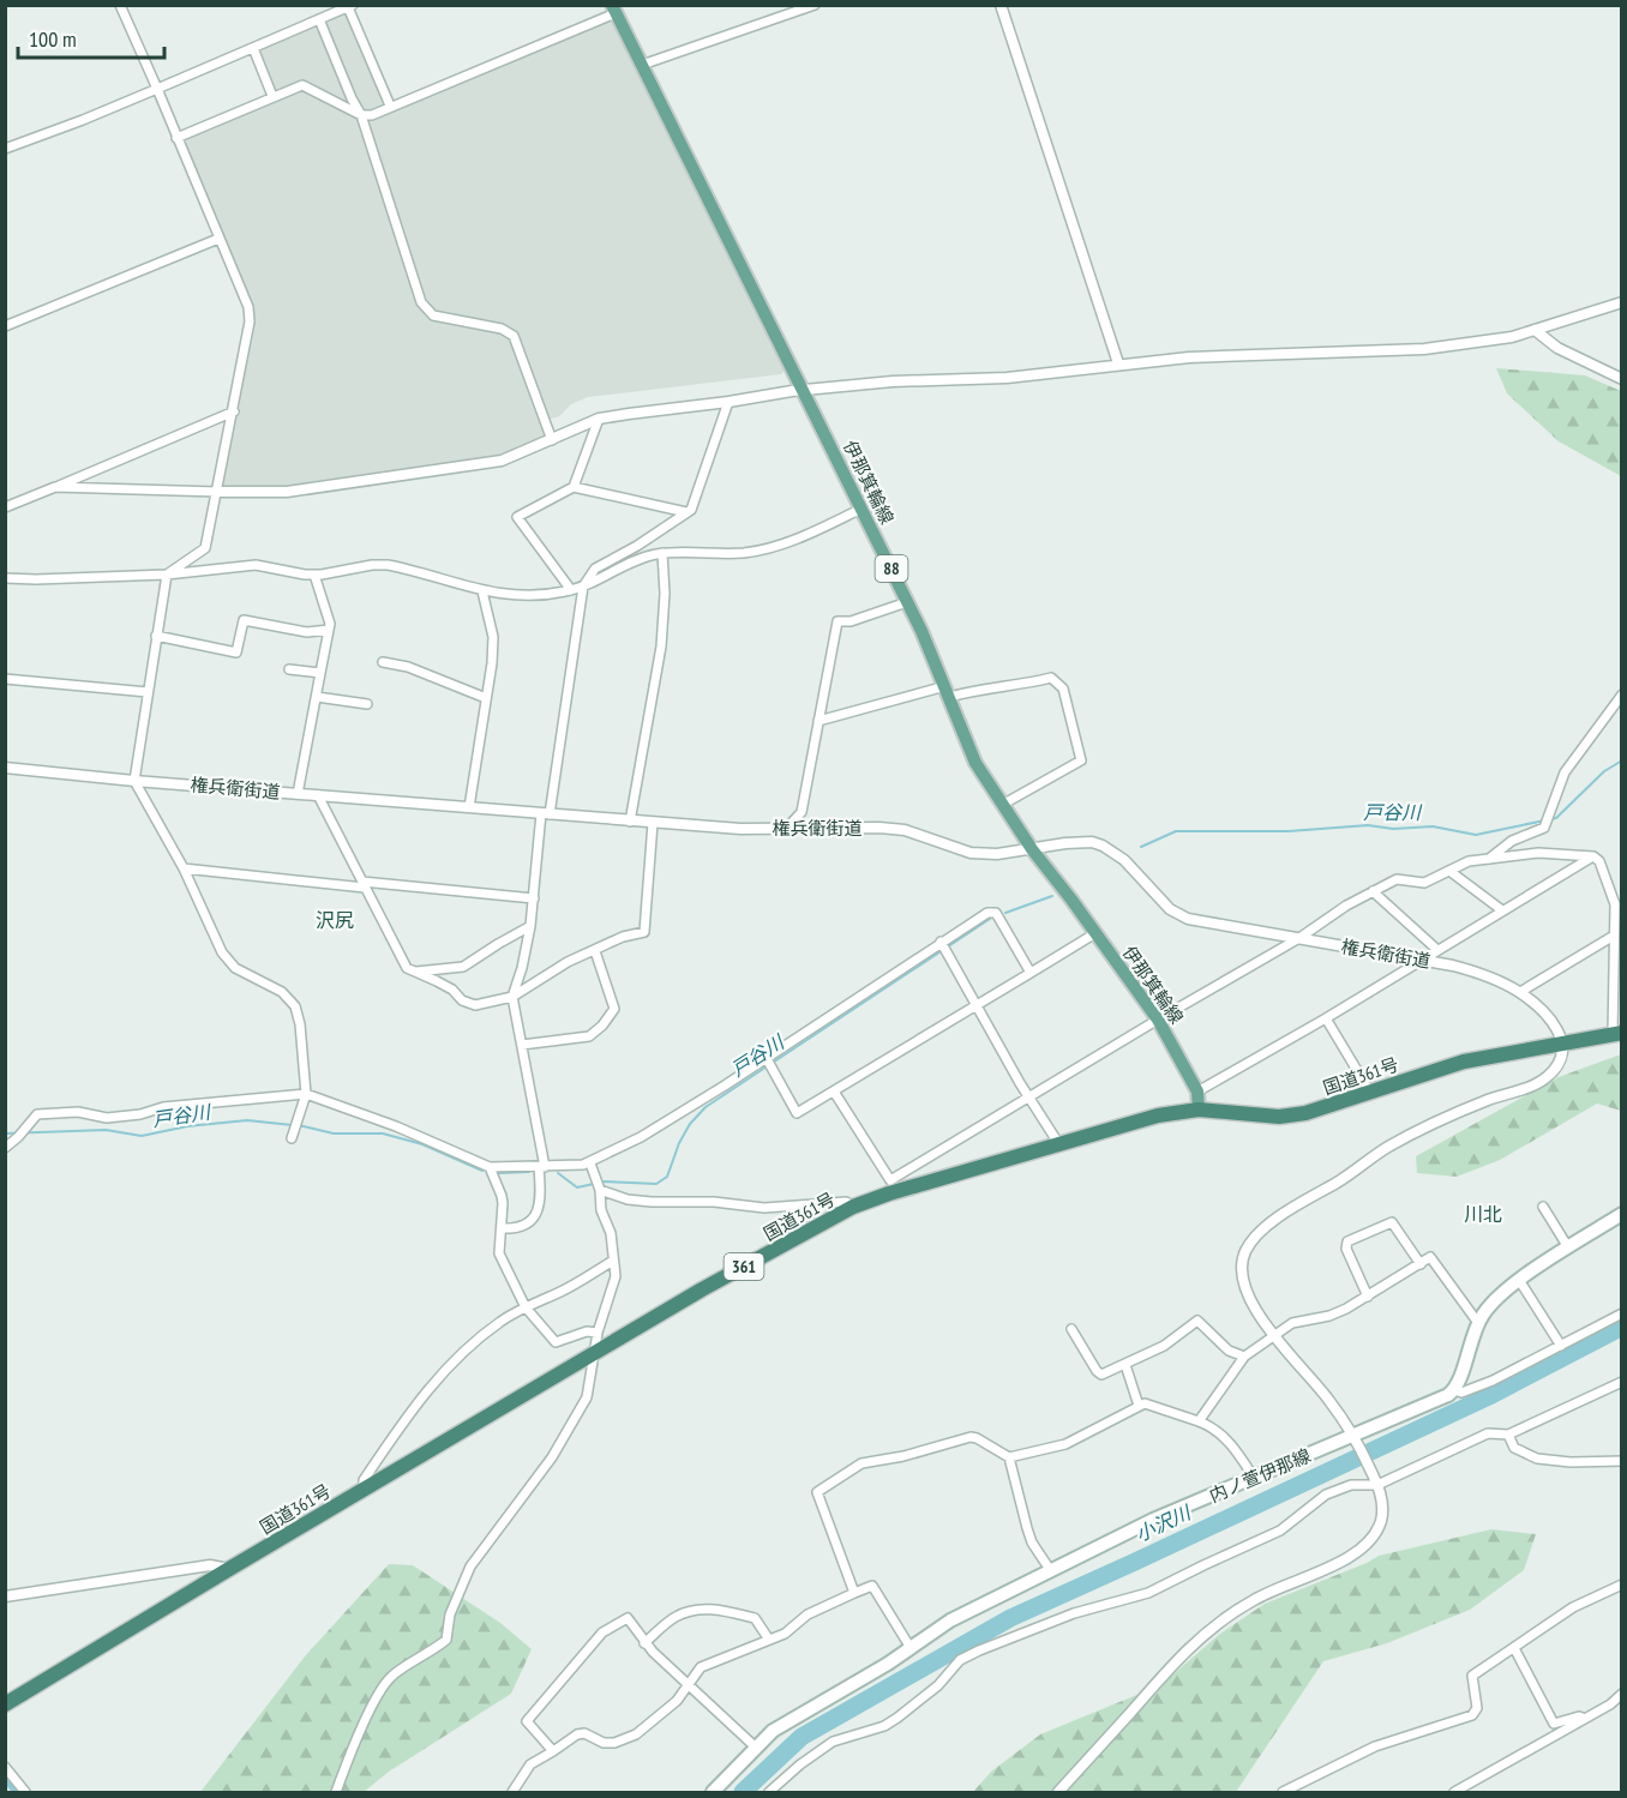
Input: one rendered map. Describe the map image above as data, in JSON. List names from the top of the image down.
{
  "streets": {
    "highway": ["国道361号", "361"],
    "main road": ["伊那箕輪線", "88", "内ノ萱伊那線"],
    "street": ["権兵衛街道"]
  },
  "crossings": [
    ["伊那箕輪線", "権兵衛街道"],
    ["伊那箕輪線", "国道361号"],
    ["権兵衛街道", "国道361号"]
  ],
  "districts": ["沢尻", "川北"],
  "water": ["戸谷川", "小沢川"],
  "scale_bar": "100 m"
}
